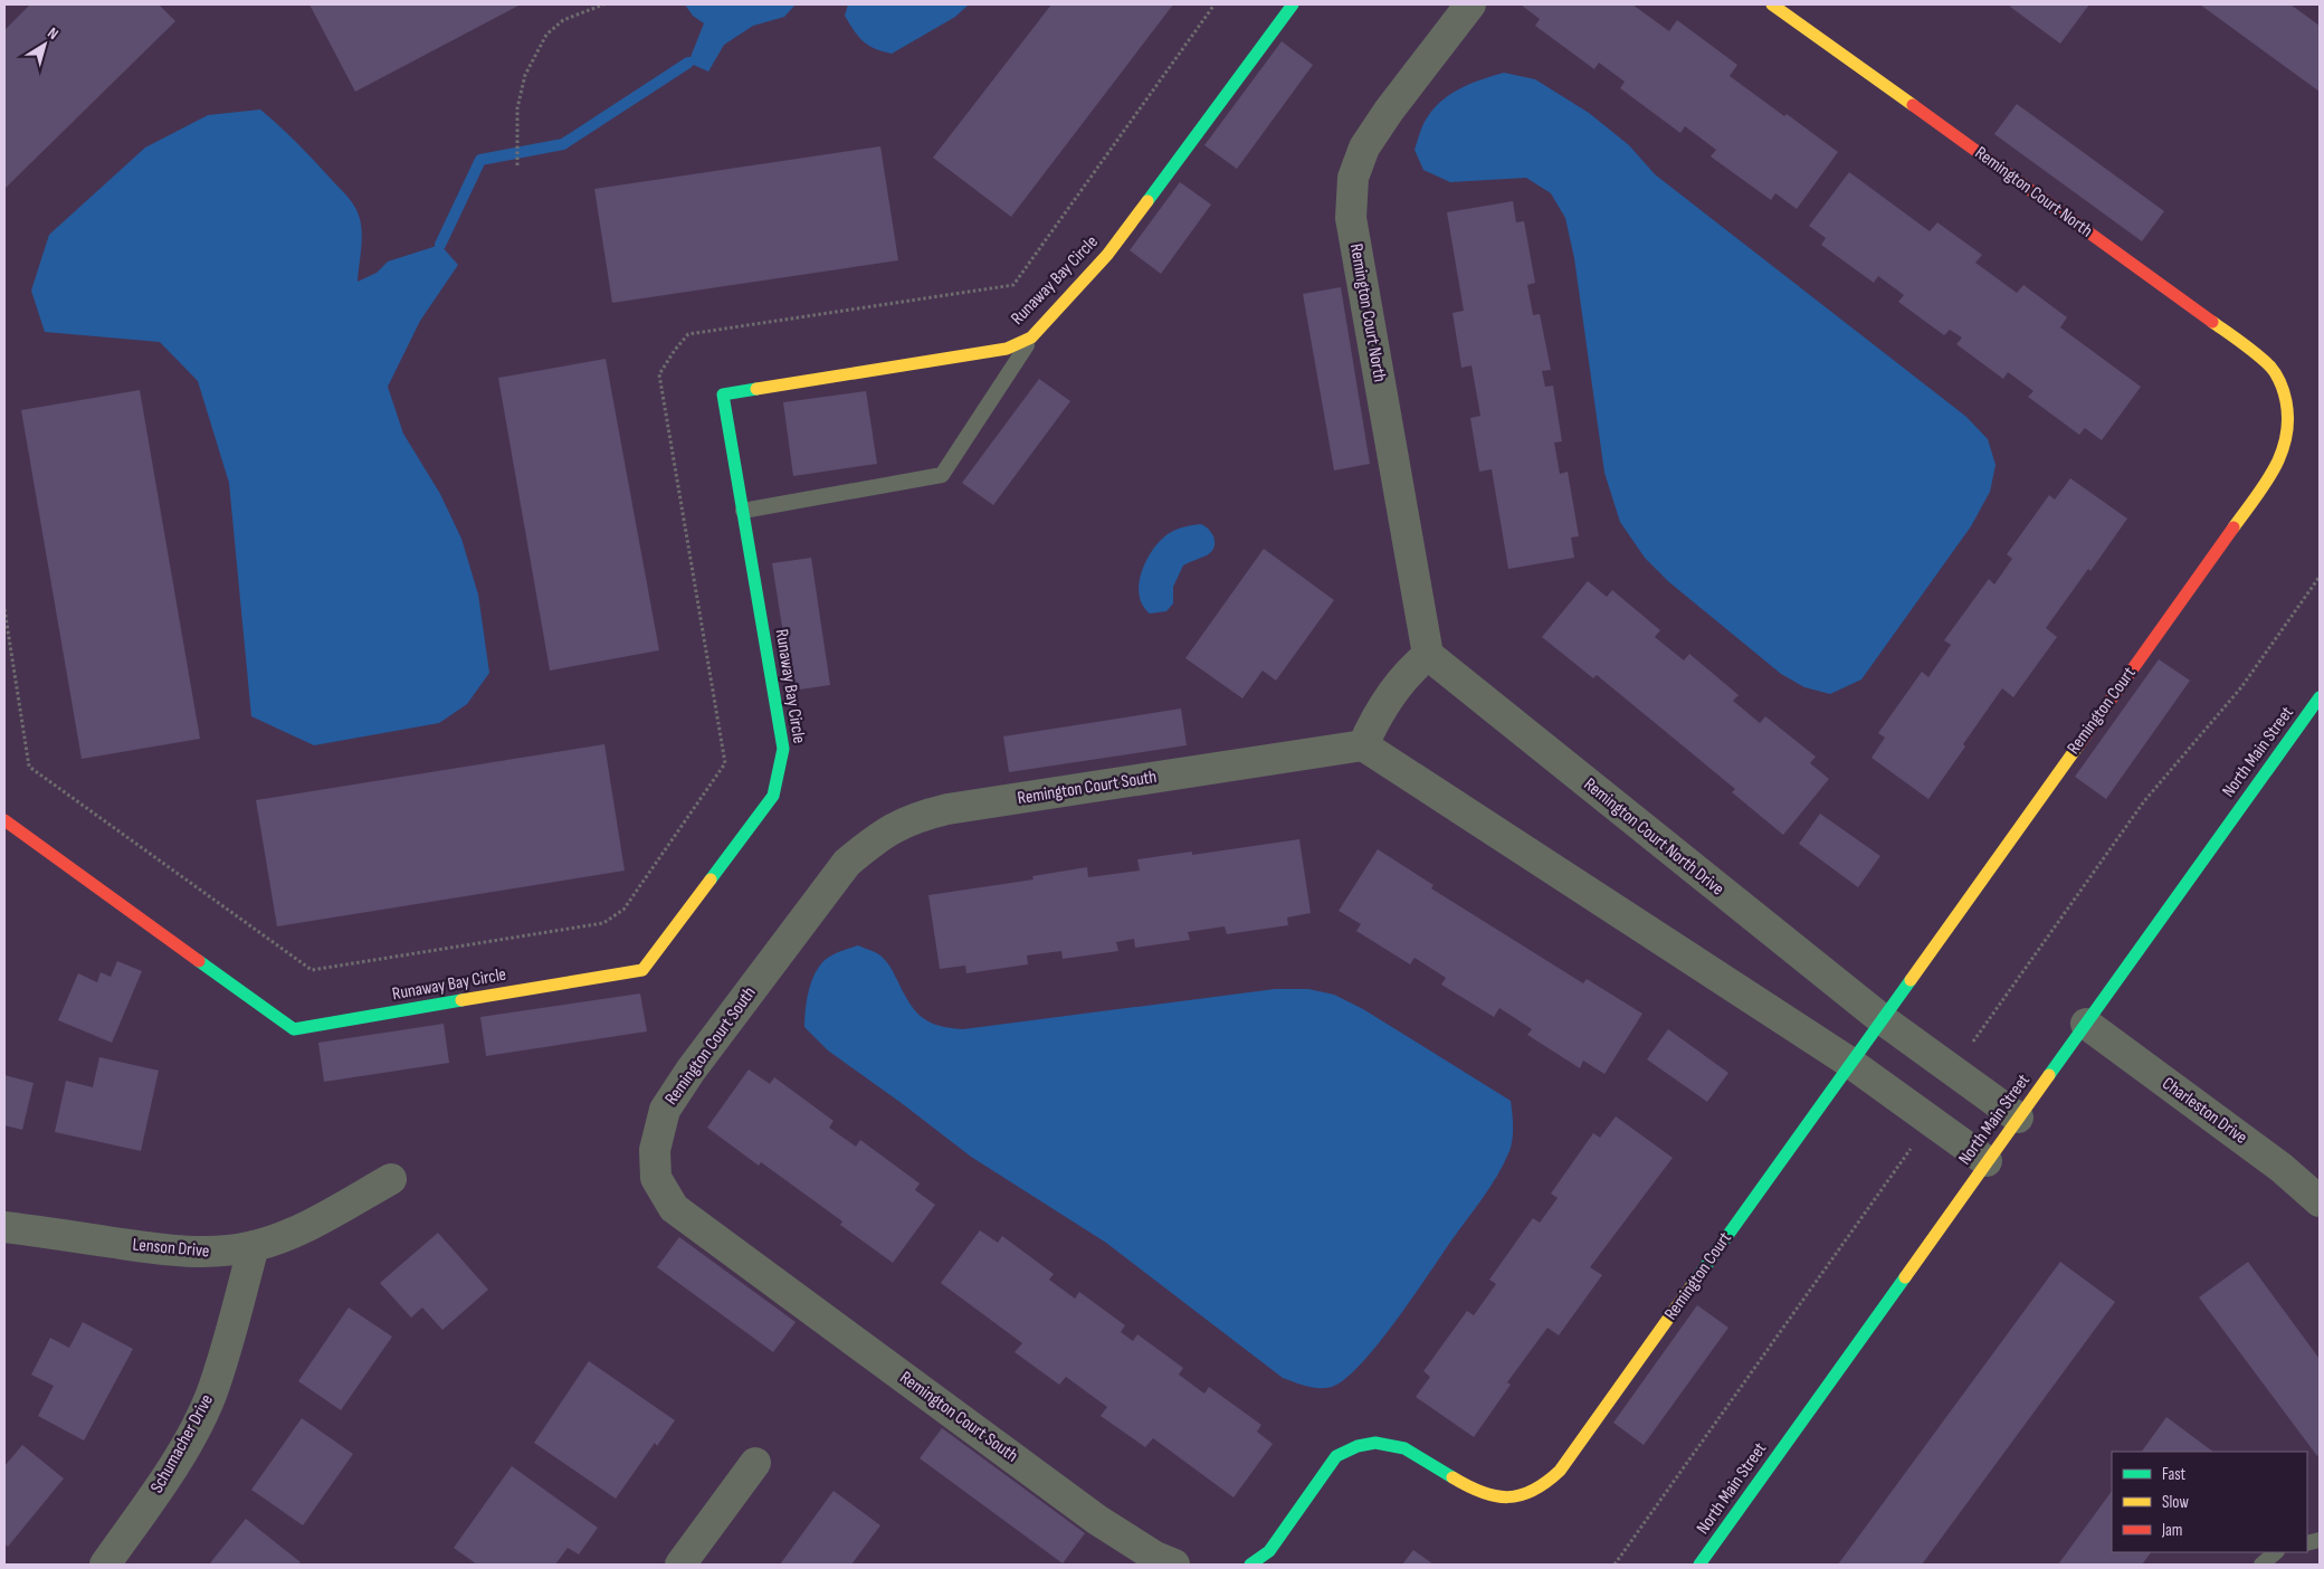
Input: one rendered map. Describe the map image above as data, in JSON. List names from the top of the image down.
{
  "streets": {
    "street": [
      "Remington Court North",
      "Runaway Bay Circle",
      "Remington Court",
      "North Main Street",
      "Remington Court South",
      "Remington Court North Drive",
      "Charleston Drive",
      "Lenson Drive",
      "Schumacher Drive"
    ]
  },
  "crossings": [
    ["Remington Court North", "Remington Court"],
    ["Remington Court North", "Remington Court North Drive"],
    ["Remington Court", "Remington Court North Drive"],
    ["North Main Street", "Charleston Drive"],
    ["Lenson Drive", "Schumacher Drive"]
  ],
  "legend": ["Fast", "Slow", "Jam"],
  "north": "top right"
}
